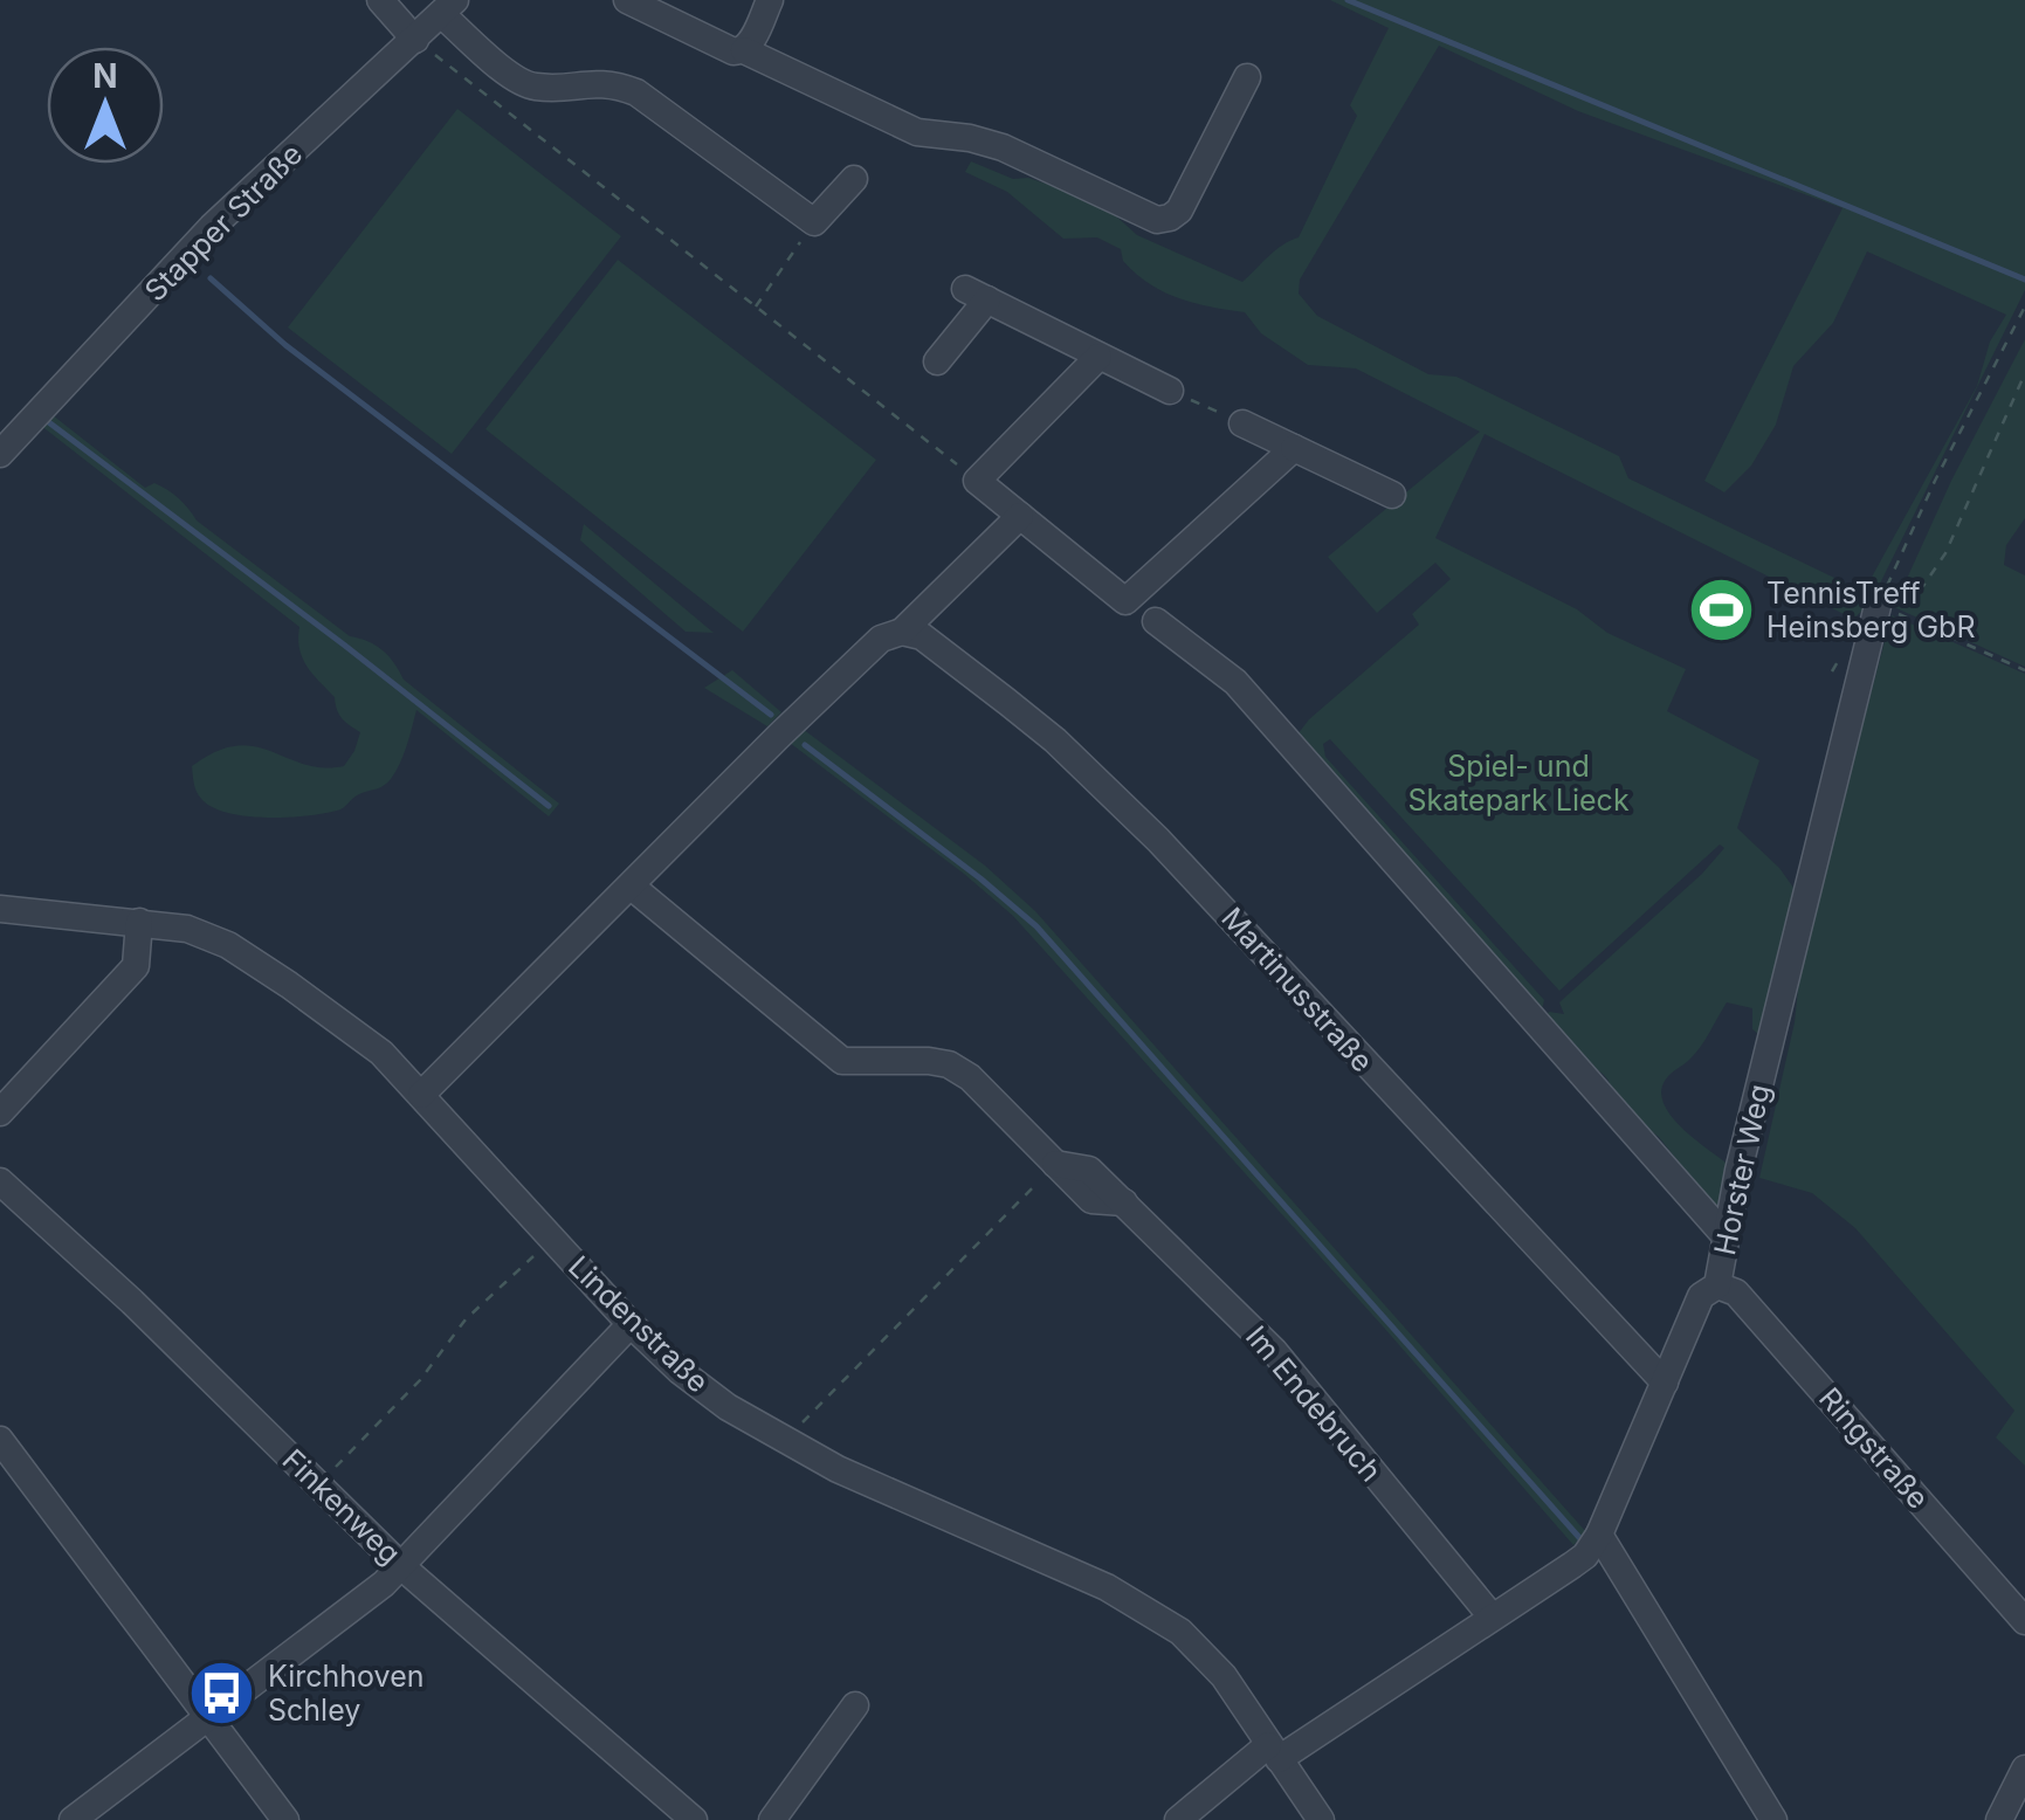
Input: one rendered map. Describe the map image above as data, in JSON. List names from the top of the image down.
{
  "streets": {
    "street": [
      "Stapper Straße",
      "Martinusstraße",
      "Horster Weg",
      "Lindenstraße",
      "Im Endebruch",
      "Ringstraße",
      "Finkenweg"
    ]
  },
  "crossings": [
    ["Martinusstraße", "Horster Weg"],
    ["Horster Weg", "Lindenstraße"],
    ["Horster Weg", "Im Endebruch"],
    ["Horster Weg", "Ringstraße"]
  ],
  "parks": ["Spiel- und Skatepark Lieck"],
  "places": {
    "sports": ["TennisTreff Heinsberg GbR"],
    "bus stop": ["Kirchhoven Schley"]
  },
  "north": "top"
}
